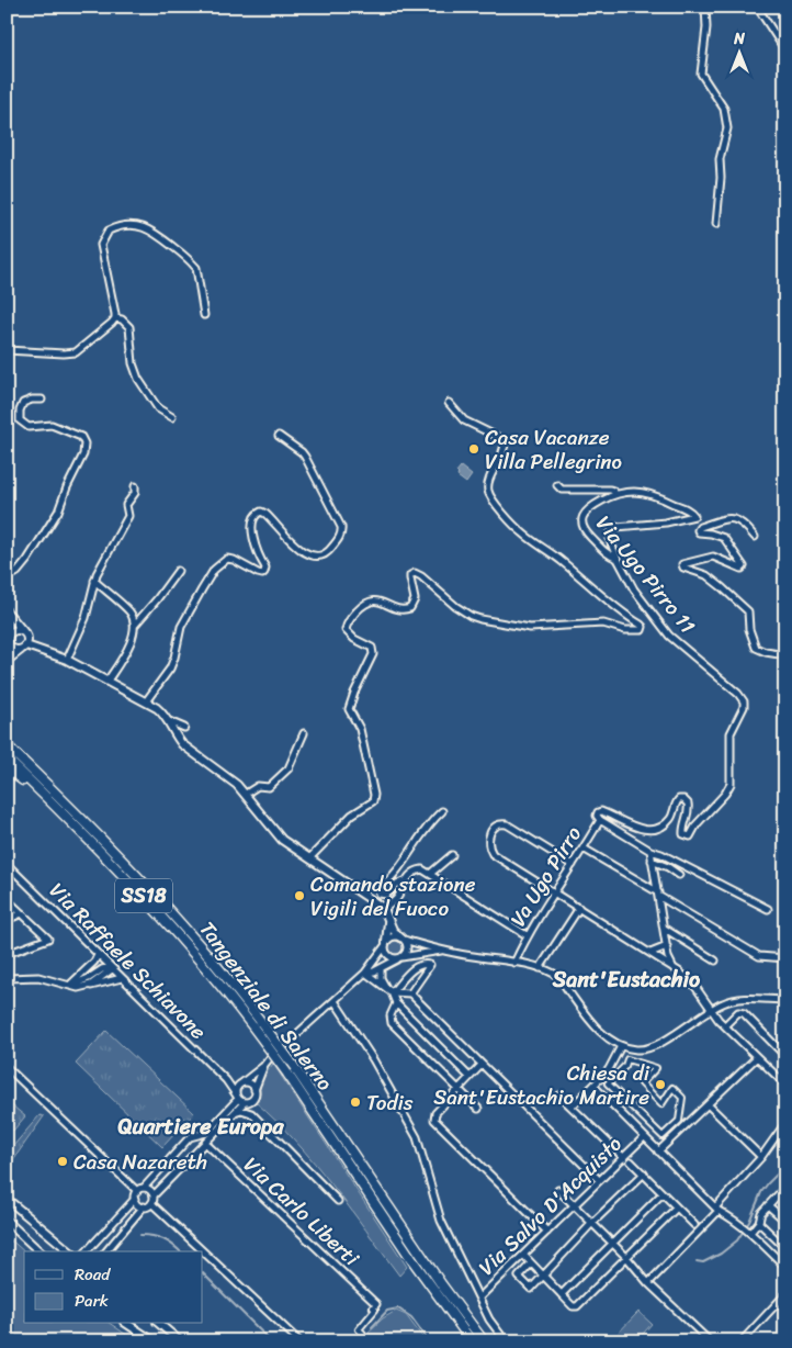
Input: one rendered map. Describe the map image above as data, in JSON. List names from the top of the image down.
{
  "streets": {
    "highway": ["SS18", "Tangenziale di Salerno"],
    "street": [
      "Via Ugo Pirro 11",
      "Va Ugo Pirro",
      "Via Raffaele Schiavone",
      "Via Salvo D'Acquisto",
      "Via Carlo Liberti"
    ]
  },
  "crossings": [
    ["Via Ugo Pirro 11", "Va Ugo Pirro"]
  ],
  "districts": ["Sant'Eustachio", "Quartiere Europa"],
  "places": [
    "Casa Vacanze Villa Pellegrino",
    "Comando stazione Vigili del Fuoco",
    "Chiesa di Sant'Eustachio Martire",
    "Todis",
    "Casa Nazareth"
  ],
  "legend": ["Road", "Park"],
  "north": "top"
}
